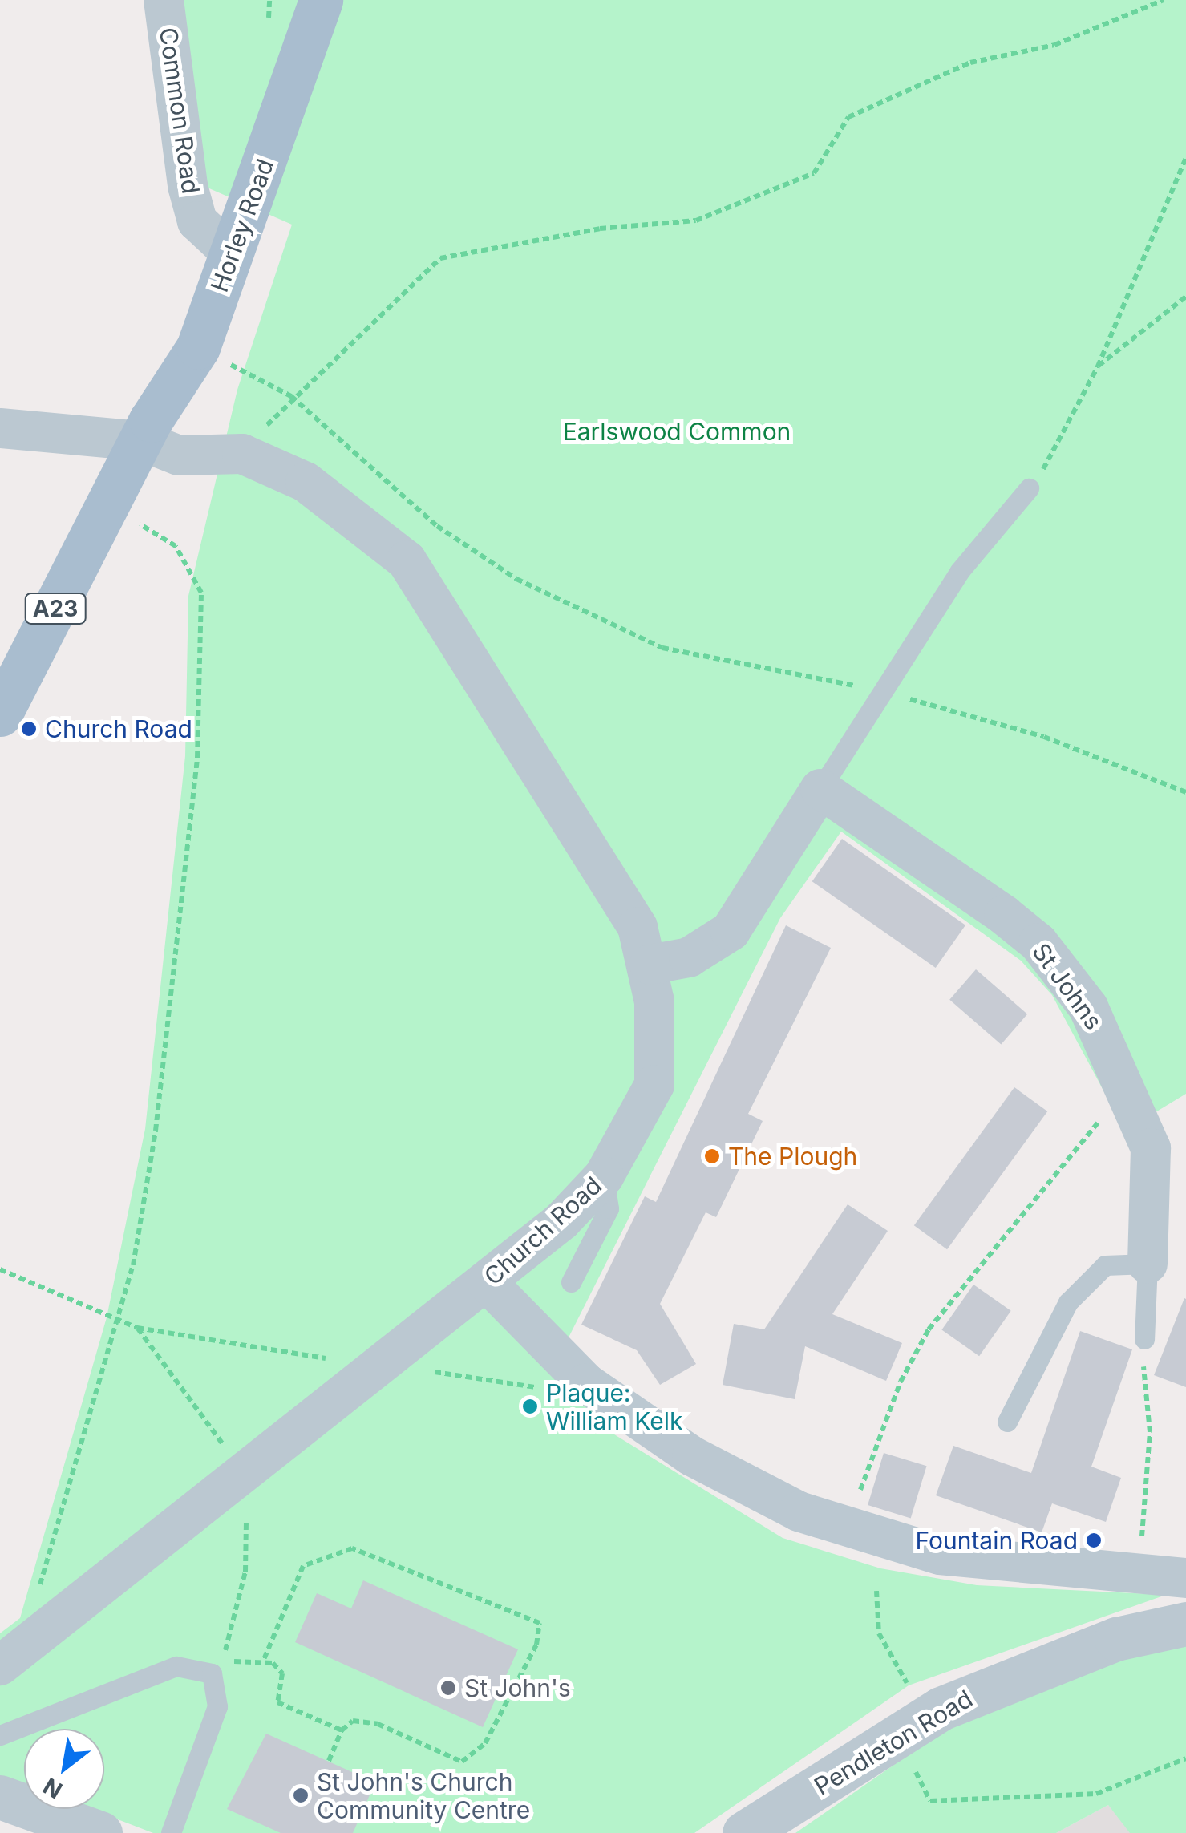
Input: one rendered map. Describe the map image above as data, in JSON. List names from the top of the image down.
{
  "streets": {
    "main road": ["Horley Road", "A23"],
    "street": [
      "Common Road",
      "St Johns",
      "Church Road",
      "Pendleton Road"
    ]
  },
  "crossings": [
    ["Common Road", "Horley Road"],
    ["Horley Road", "A23"],
    ["Horley Road", "Church Road"],
    ["A23", "Church Road"]
  ],
  "parks": ["Earlswood Common"],
  "places": [
    "Church Road",
    "The Plough",
    "Plaque: William Kelk",
    "Fountain Road",
    "St John's",
    "St John's Church Community Centre"
  ],
  "north": "bottom left"
}
